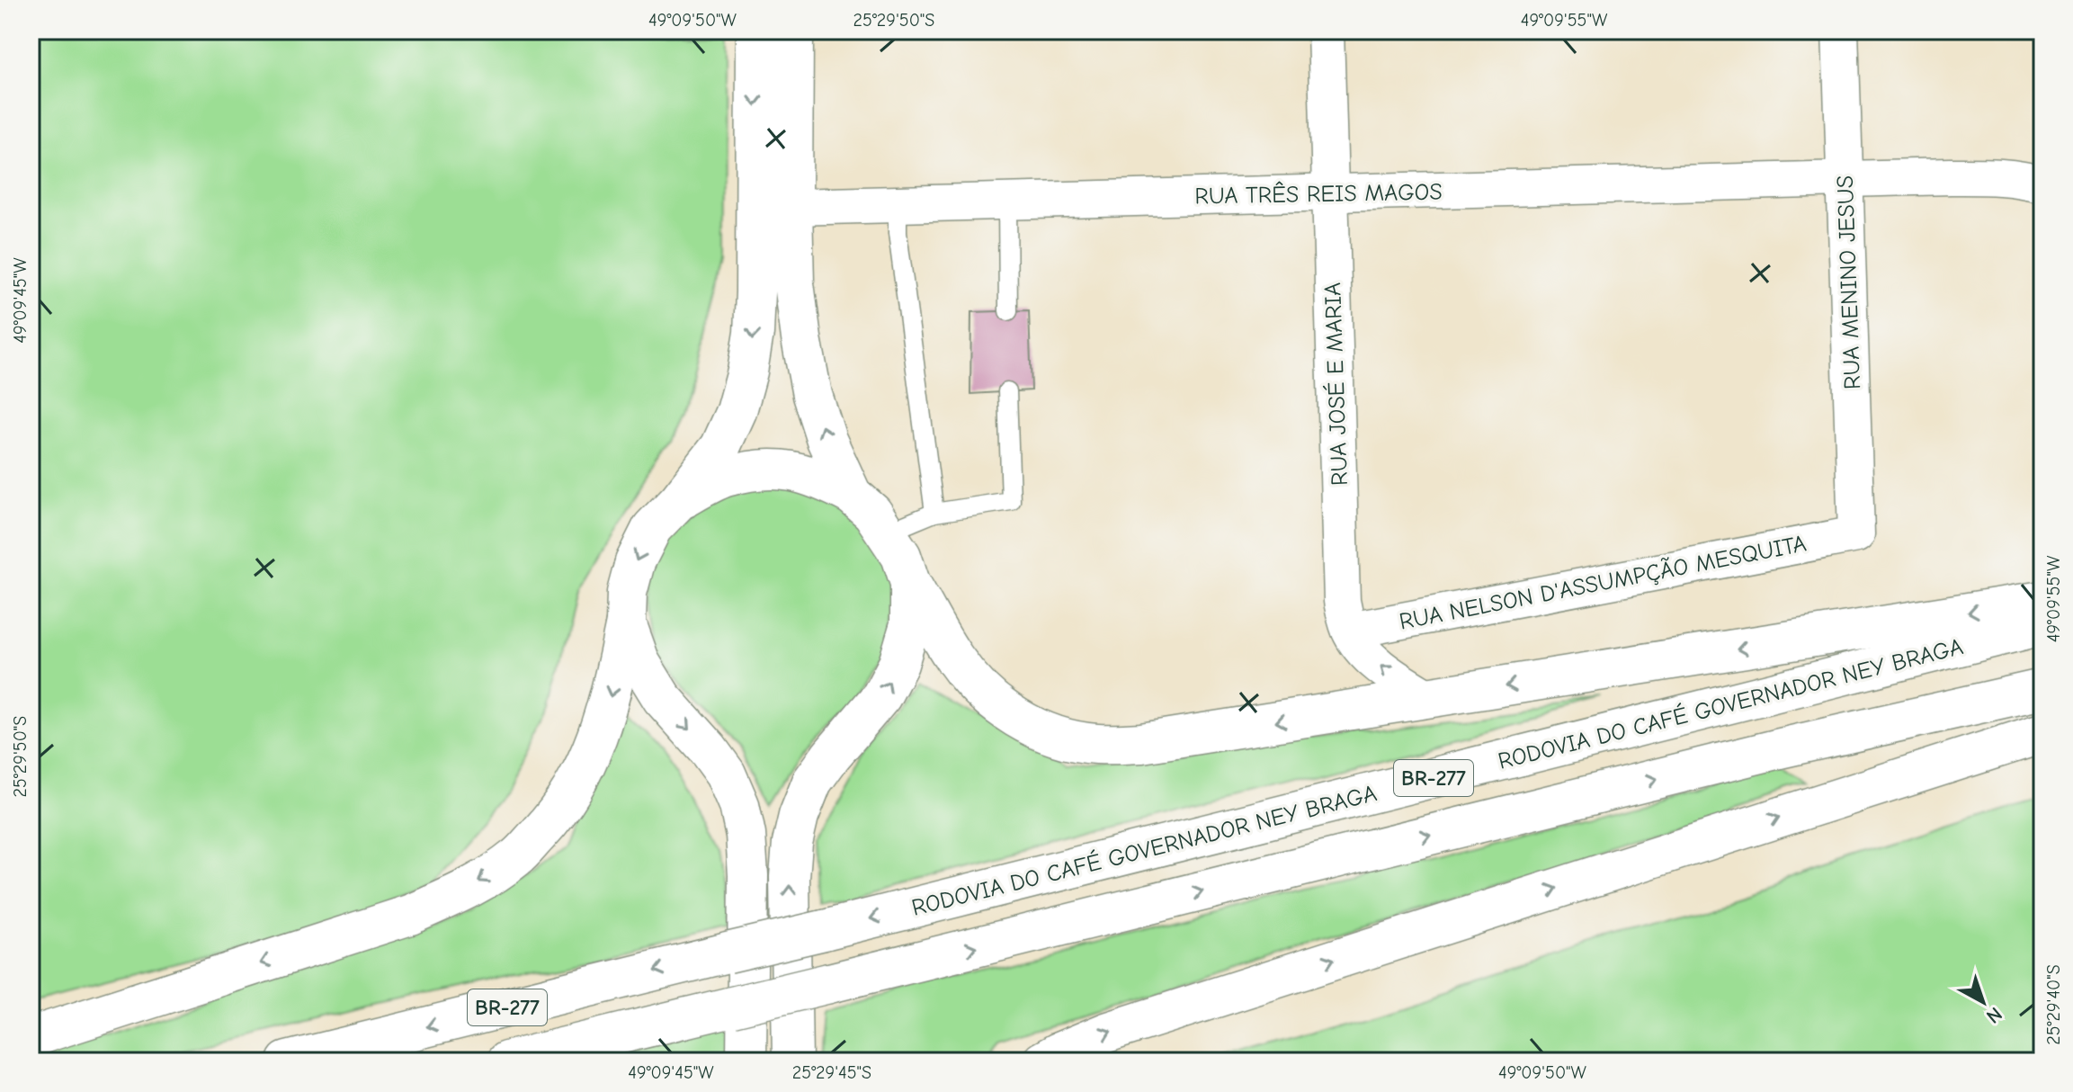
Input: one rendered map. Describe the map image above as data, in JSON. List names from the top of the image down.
{
  "streets": {
    "main road": ["RODOVIA DO CAFÉ GOVERNADOR NEY BRAGA", "BR-277"],
    "street": [
      "RUA TRÊS REIS MAGOS",
      "RUA MENINO JESUS",
      "RUA JOSÉ E MARIA",
      "RUA NELSON D'ASSUMPÇÃO MESQUITA"
    ]
  },
  "crossings": [
    ["RUA TRÊS REIS MAGOS", "RUA MENINO JESUS"],
    ["RUA TRÊS REIS MAGOS", "RUA JOSÉ E MARIA"],
    ["RUA MENINO JESUS", "RUA NELSON D'ASSUMPÇÃO MESQUITA"],
    ["RUA JOSÉ E MARIA", "RUA NELSON D'ASSUMPÇÃO MESQUITA"]
  ],
  "north": "bottom right",
  "coordinates": [
    "49°09'50\"W",
    "25°29'50\"S",
    "49°09'55\"W",
    "49°09'45\"W",
    "25°29'40\"S",
    "25°29'45\"S"
  ]
}
